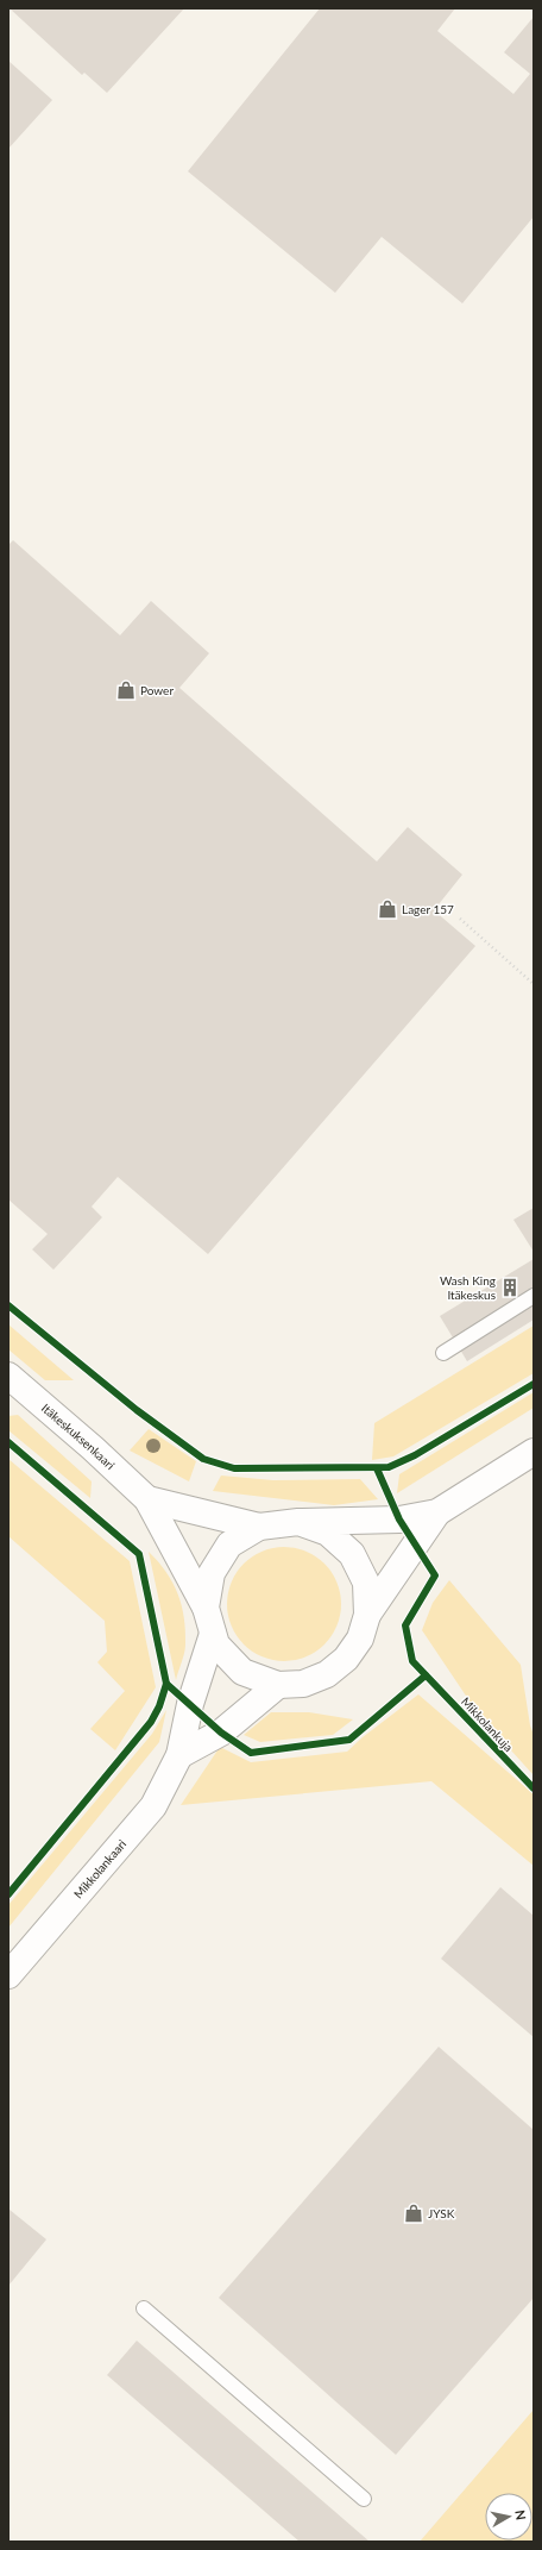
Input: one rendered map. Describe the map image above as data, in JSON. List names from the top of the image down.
{
  "streets": {
    "street": ["Itäkeskuksenkaari", "Mikkolankaari"],
    "cycle path": ["Mikkolankuja"]
  },
  "crossings": [
    ["Itäkeskuksenkaari", "Mikkolankaari"]
  ],
  "places": {
    "shop": ["Power", "Lager 157", "JYSK"],
    "building": ["Wash King Itäkeskus"]
  },
  "north": "right"
}
